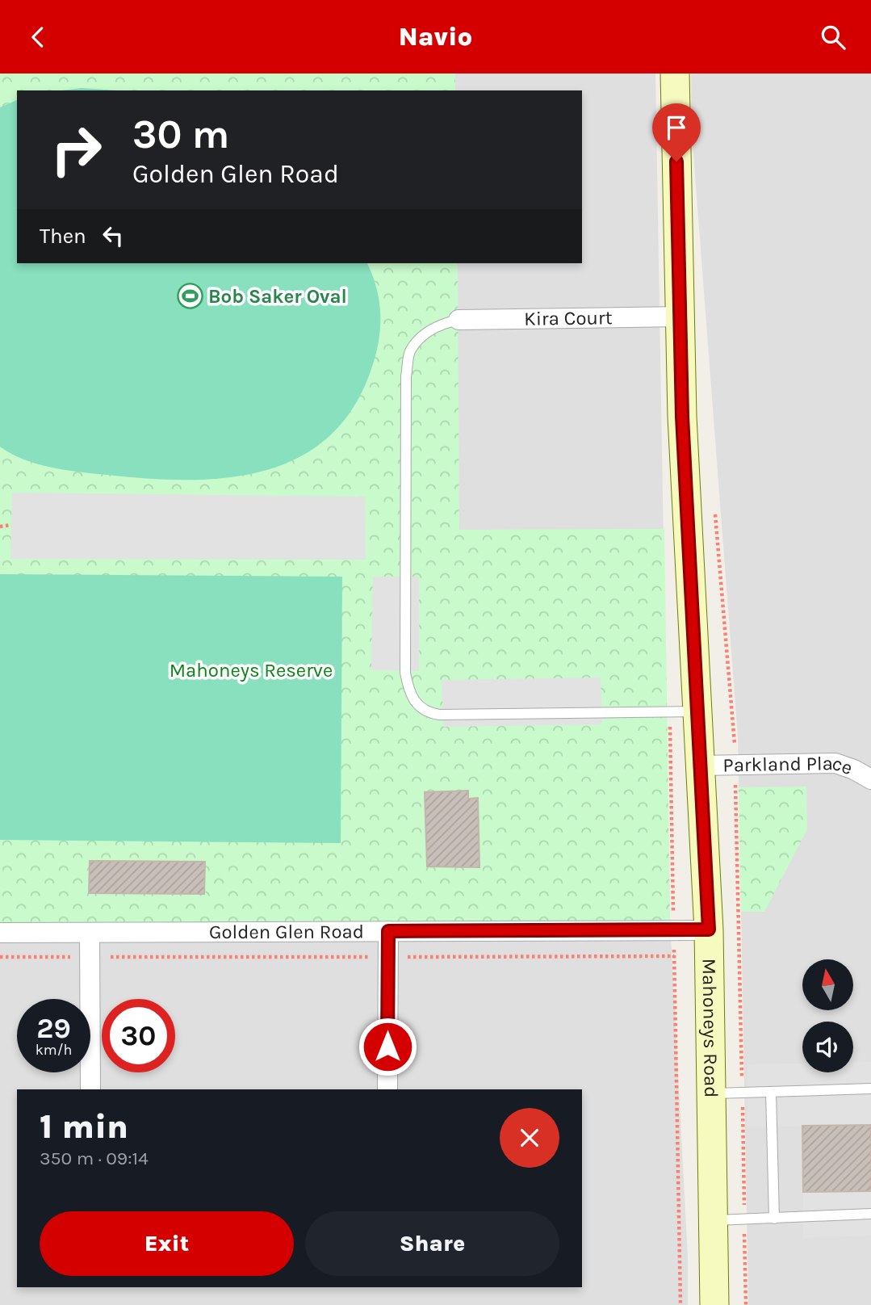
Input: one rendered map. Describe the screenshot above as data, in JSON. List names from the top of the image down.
{
  "streets": {
    "main road": ["Mahoneys Road"],
    "street": ["Kira Court", "Parkland Place", "Golden Glen Road"]
  },
  "crossings": [
    ["Kira Court", "Mahoneys Road"],
    ["Parkland Place", "Mahoneys Road"],
    ["Golden Glen Road", "Mahoneys Road"]
  ],
  "parks": ["Mahoneys Reserve"],
  "places": {
    "sports": ["Bob Saker Oval"]
  },
  "north": "top",
  "page": {
    "header": "Navio",
    "turn": ["30 m", "Golden Glen Road"],
    "then": "Then",
    "speed": "29 km/h",
    "limit": "30",
    "heading": ["1 min", "350 m · 09:14"],
    "buttons": ["Exit", "Share"]
  }
}
